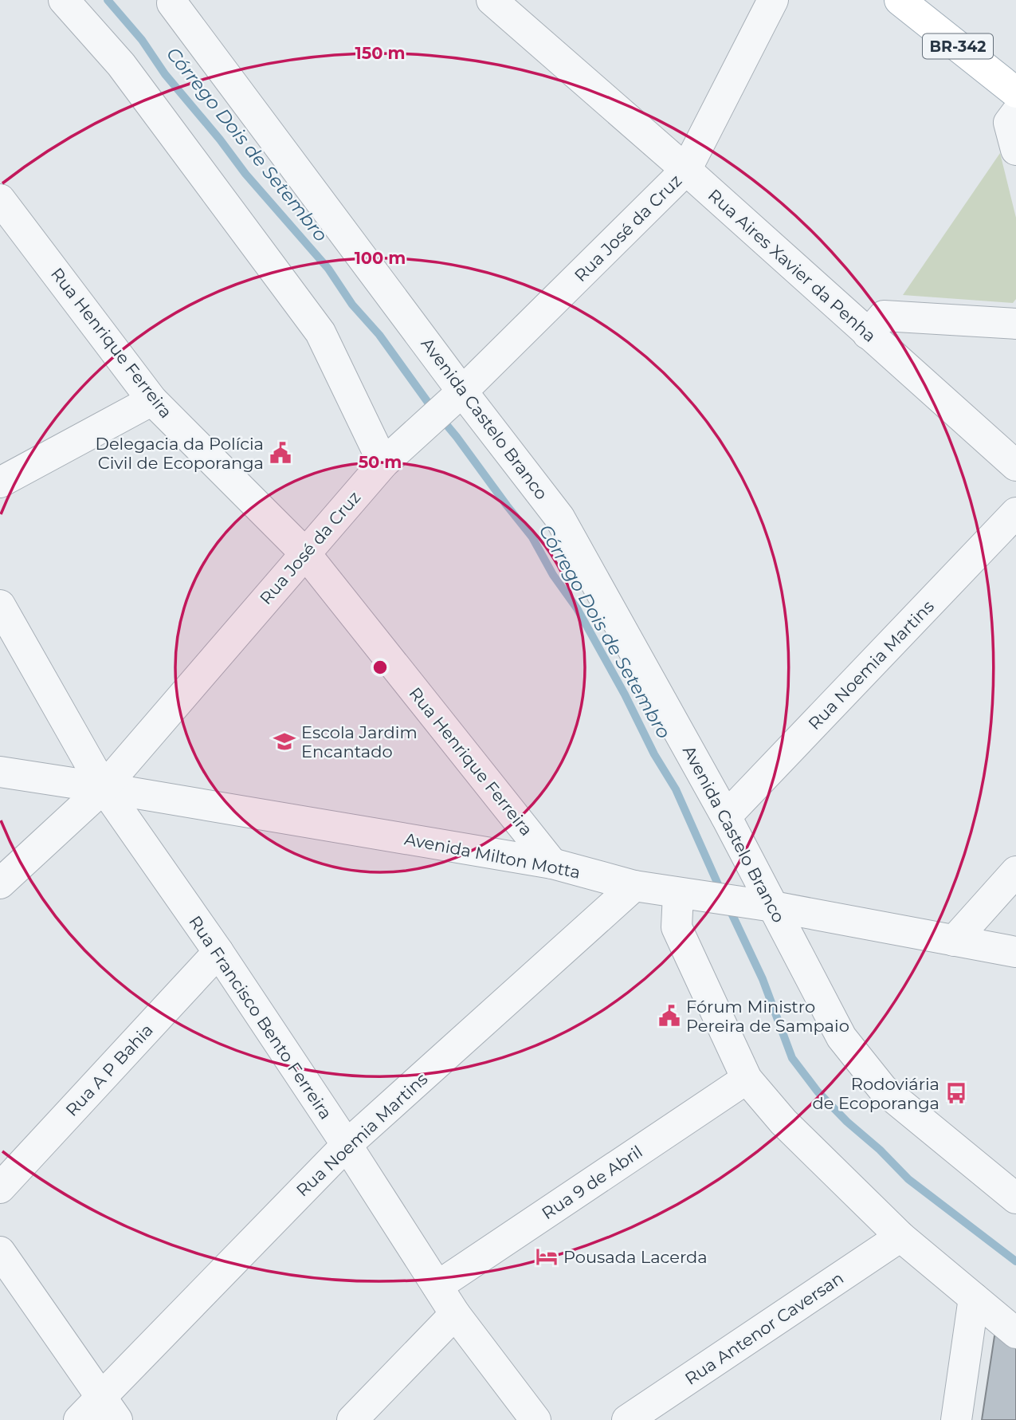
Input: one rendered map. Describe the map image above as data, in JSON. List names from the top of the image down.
{
  "streets": {
    "main road": ["BR-342"],
    "street": [
      "Rua José da Cruz",
      "Rua Aires Xavier da Penha",
      "Rua Henrique Ferreira",
      "Avenida Castelo Branco",
      "Rua Noemia Martins",
      "Avenida Milton Motta",
      "Rua Francisco Bento Ferreira",
      "Rua A P Bahia",
      "Rua 9 de Abril",
      "Rua Antenor Caversan"
    ]
  },
  "crossings": [
    ["Rua José da Cruz", "Rua Aires Xavier da Penha"],
    ["Rua José da Cruz", "Rua Henrique Ferreira"],
    ["Rua José da Cruz", "Avenida Castelo Branco"],
    ["Rua José da Cruz", "Avenida Milton Motta"],
    ["Rua José da Cruz", "Rua Francisco Bento Ferreira"],
    ["Rua Henrique Ferreira", "Avenida Milton Motta"],
    ["Avenida Castelo Branco", "Rua Noemia Martins"],
    ["Avenida Castelo Branco", "Avenida Milton Motta"],
    ["Rua Noemia Martins", "Avenida Milton Motta"],
    ["Rua Noemia Martins", "Rua Francisco Bento Ferreira"],
    ["Avenida Milton Motta", "Rua Francisco Bento Ferreira"],
    ["Rua Francisco Bento Ferreira", "Rua A P Bahia"],
    ["Rua Francisco Bento Ferreira", "Rua 9 de Abril"]
  ],
  "water": ["Córrego Dois de Setembro"],
  "places": {
    "public building": ["Delegacia da Polícia Civil de Ecoporanga", "Fórum Ministro Pereira de Sampaio"],
    "school or university": ["Escola Jardim Encantado"],
    "bus stop": ["Rodoviária de Ecoporanga"],
    "hotel": ["Pousada Lacerda"]
  },
  "rings": ["150 m", "100 m", "50 m"]
}
